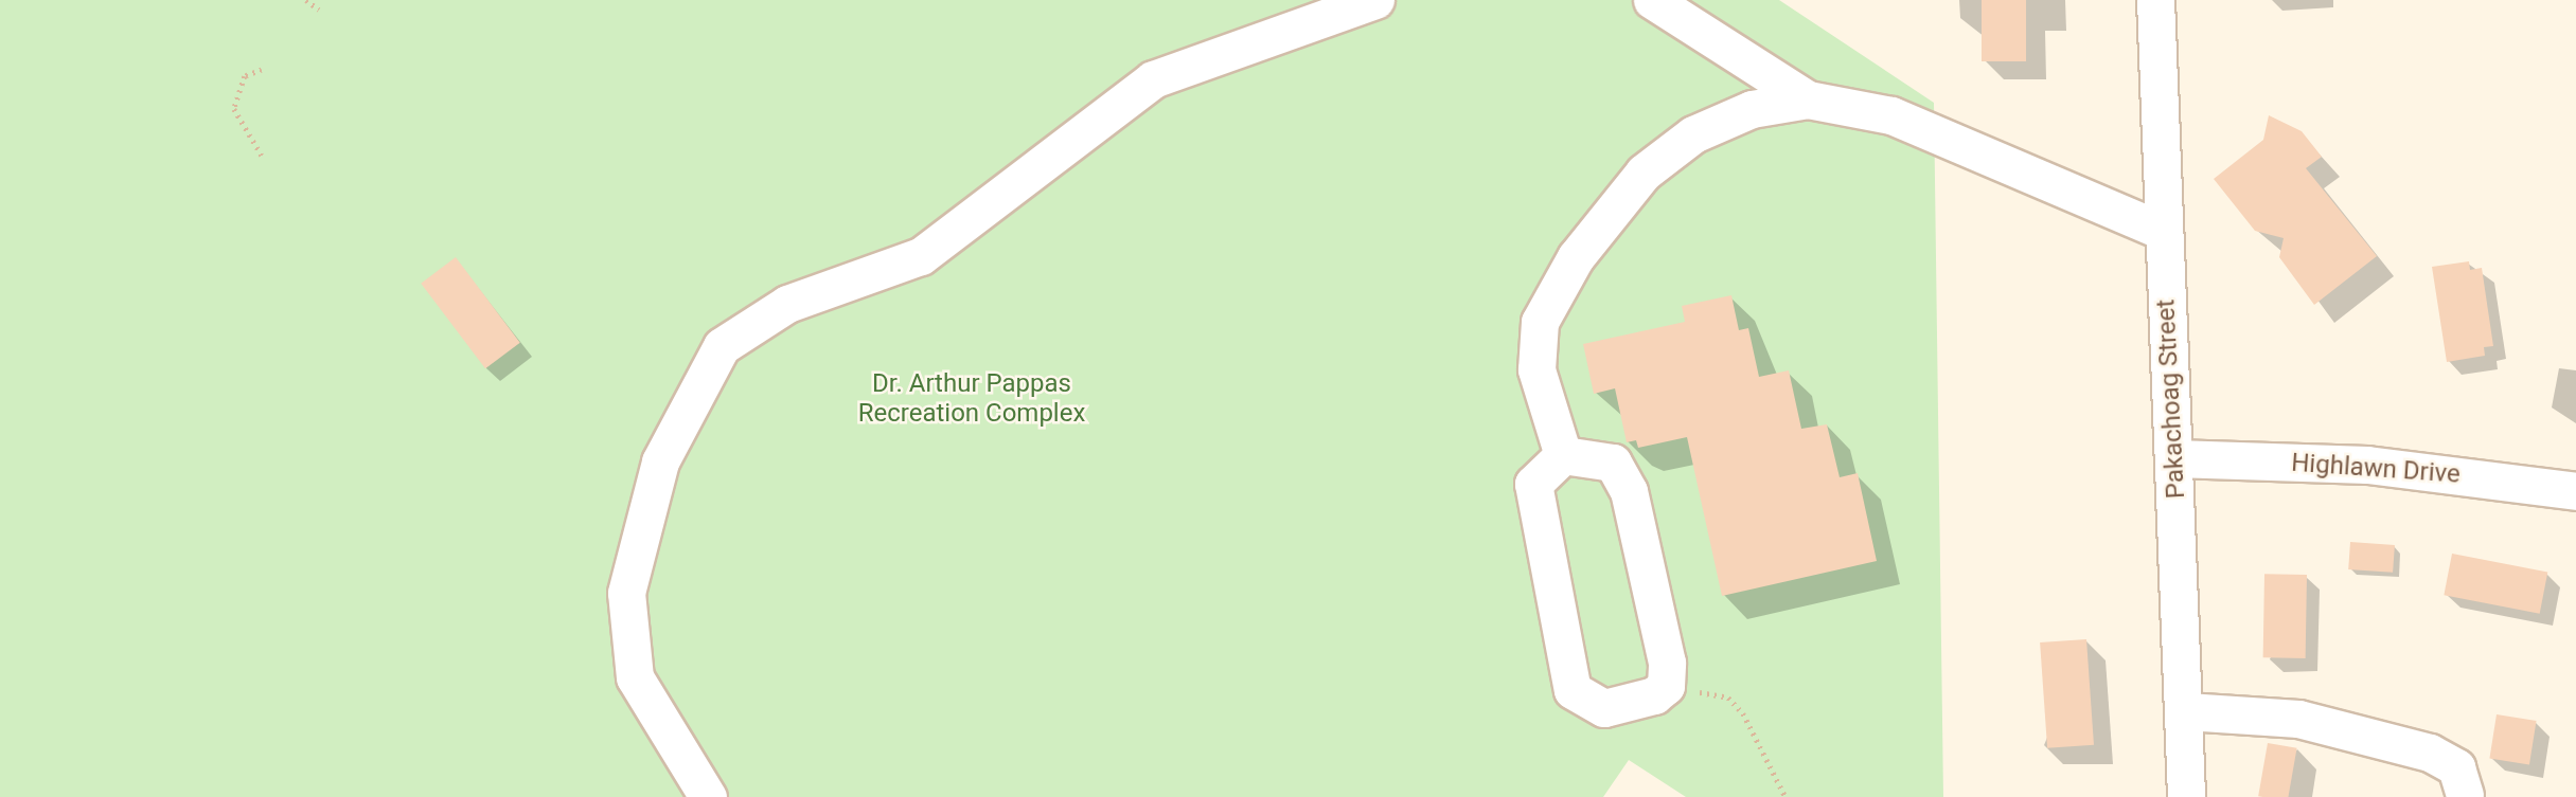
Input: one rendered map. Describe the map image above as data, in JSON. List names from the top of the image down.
{
  "streets": {
    "street": ["Pakachoag Street", "Highlawn Drive"]
  },
  "crossings": [
    ["Pakachoag Street", "Highlawn Drive"]
  ],
  "parks": ["Dr. Arthur Pappas Recreation Complex"]
}
